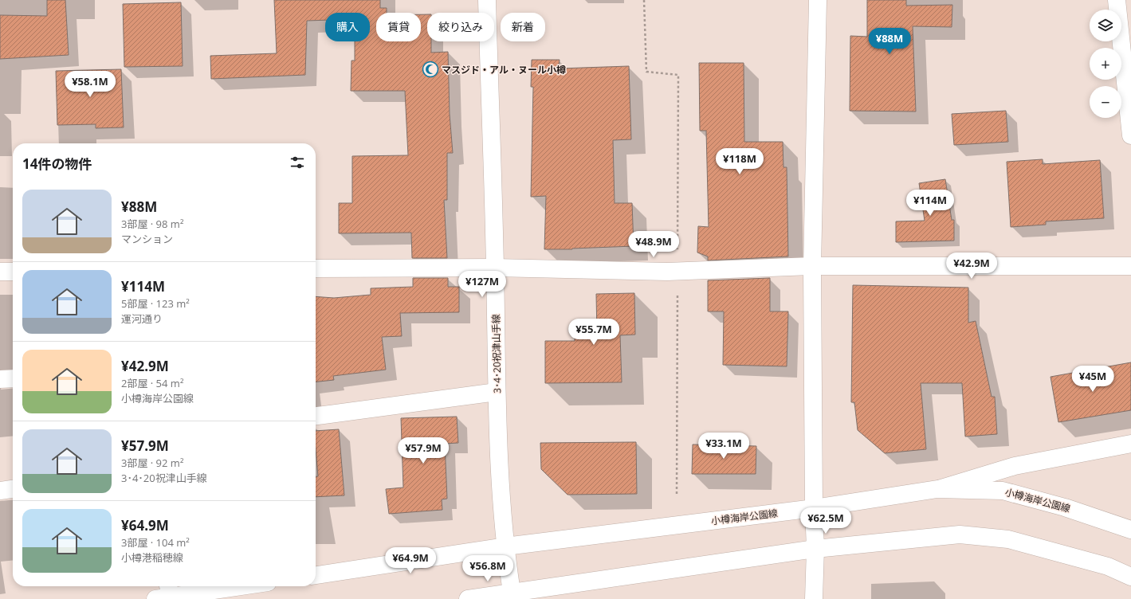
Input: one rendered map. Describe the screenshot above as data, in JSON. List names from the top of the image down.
{
  "streets": {
    "main road": ["3･4･20祝津山手線", "小樽海岸公園線"]
  },
  "crossings": [
    ["3･4･20祝津山手線", "小樽海岸公園線"]
  ],
  "places": {
    "mosque": ["マスジド・アル・ヌール小樽"]
  },
  "page": {
    "map_buttons": ["+", "−"],
    "chip": [
      "購入",
      "賃貸",
      "絞り込み",
      "新着"
    ],
    "price": [
      "¥88M",
      "¥58.1M",
      "¥118M",
      "¥114M",
      "¥48.9M",
      "¥42.9M",
      "¥127M",
      "¥55.7M",
      "¥45M",
      "¥33.1M",
      "¥57.9M",
      "¥62.5M",
      "¥64.9M",
      "¥56.8M"
    ],
    "heading": "14件の物件",
    "list": [
      {
        "name": "¥88M",
        "note": "3部屋 · 98 m² · マンション"
      },
      {
        "name": "¥114M",
        "note": "5部屋 · 123 m² · 運河通り"
      },
      {
        "name": "¥42.9M",
        "note": "2部屋 · 54 m² · 小樽海岸公園線"
      },
      {
        "name": "¥57.9M",
        "note": "3部屋 · 92 m² · 3･4･20祝津山手線"
      },
      {
        "name": "¥64.9M",
        "note": "3部屋 · 104 m² · 小樽港稲穂線"
      }
    ]
  }
}
